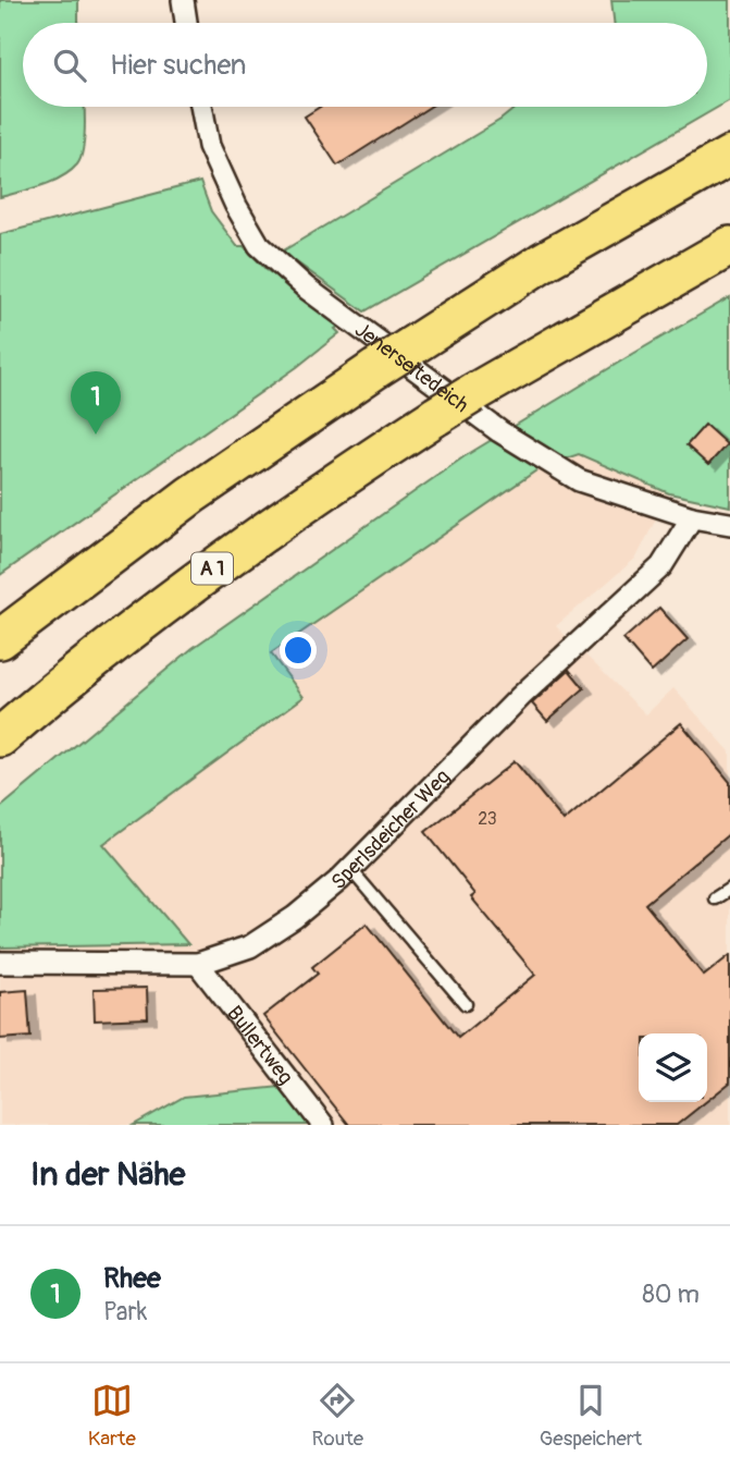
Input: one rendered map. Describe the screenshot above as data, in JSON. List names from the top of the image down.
{
  "streets": {
    "highway": ["A 1"],
    "street": ["Jenerseitedeich", "Sperlsdeicher Weg", "Bullertweg"]
  },
  "crossings": [
    ["Jenerseitedeich", "Sperlsdeicher Weg"],
    ["Sperlsdeicher Weg", "Bullertweg"]
  ],
  "house_numbers": ["23"],
  "page": {
    "search": "Hier suchen",
    "pins": "1",
    "heading": "In der Nähe",
    "list": [
      {
        "mark": "1",
        "name": "Rhee",
        "note": "Park",
        "value": "80 m"
      }
    ],
    "nav": ["Karte", "Route", "Gespeichert"]
  }
}
